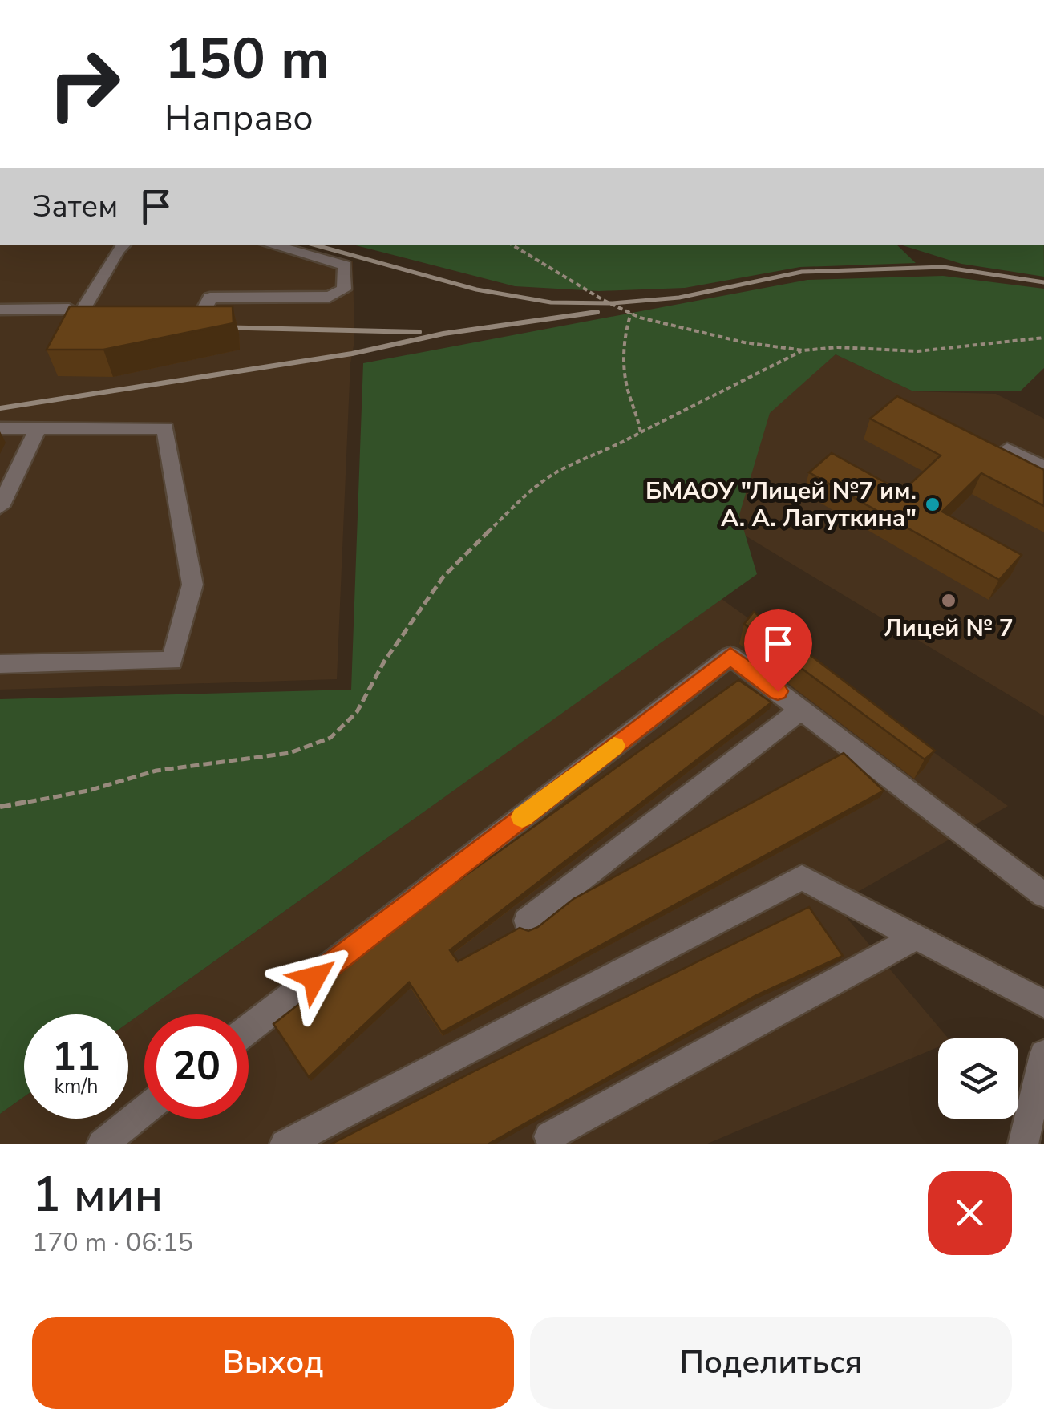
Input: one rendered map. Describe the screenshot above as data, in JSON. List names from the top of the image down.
{
  "places": ["БМАОУ \"Лицей №7 им. А. А. Лагуткина\"", "Лицей № 7"],
  "page": {
    "turn": ["150 m", "Направо"],
    "then": "Затем",
    "speed": "11 km/h",
    "limit": "20",
    "heading": ["1 мин", "170 m · 06:15"],
    "buttons": ["Выход", "Поделиться"]
  }
}
